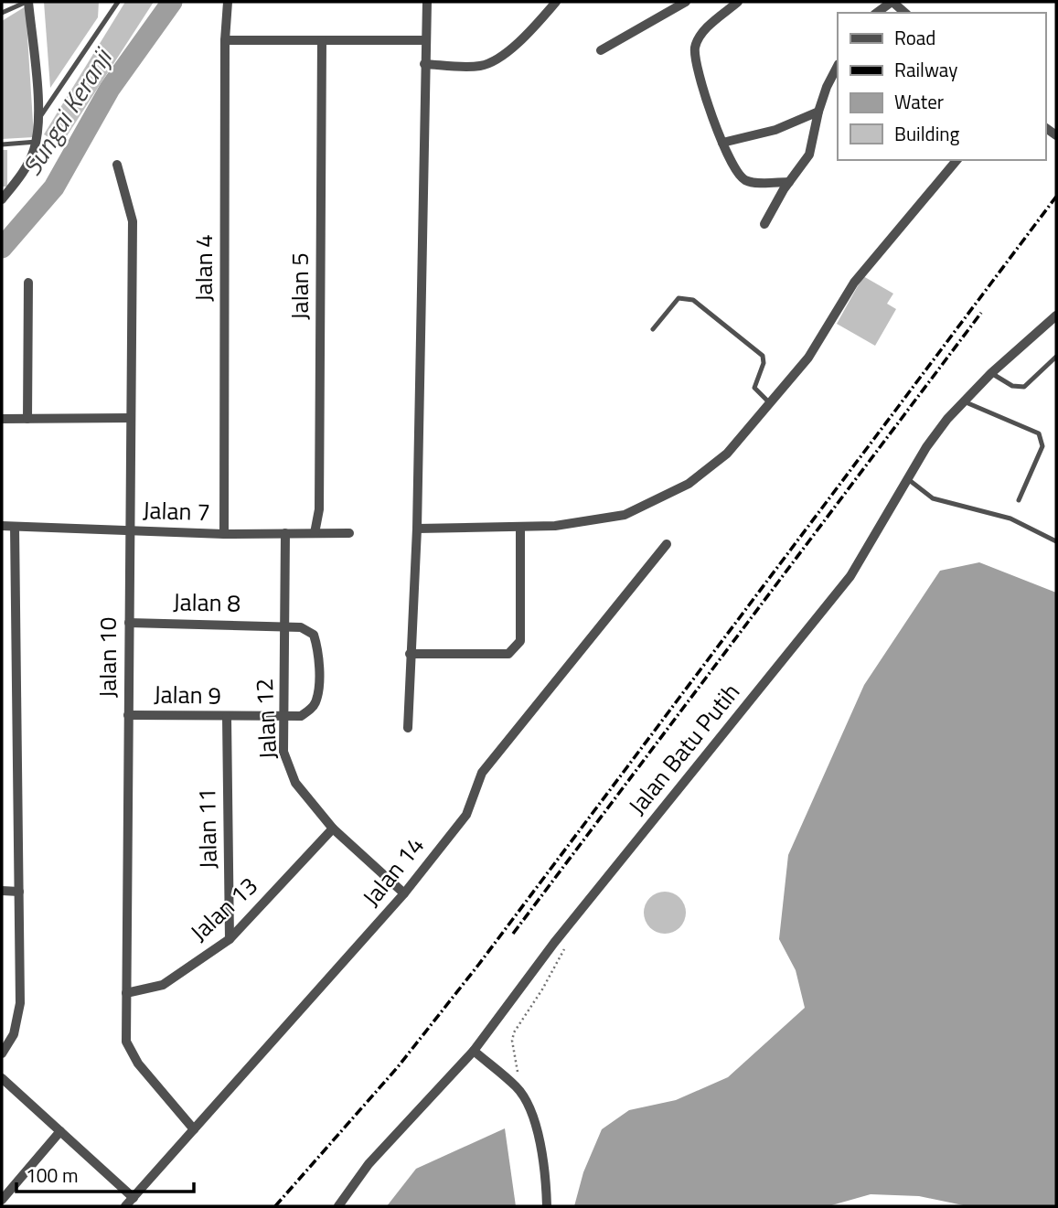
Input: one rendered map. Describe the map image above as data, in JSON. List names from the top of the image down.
{
  "streets": {
    "street": [
      "Jalan 4",
      "Jalan 5",
      "Jalan 7",
      "Jalan 8",
      "Jalan 10",
      "Jalan 9",
      "Jalan 12",
      "Jalan Batu Putih",
      "Jalan 11",
      "Jalan 14",
      "Jalan 13"
    ]
  },
  "crossings": [
    ["Jalan 4", "Jalan 7"],
    ["Jalan 5", "Jalan 7"],
    ["Jalan 7", "Jalan 10"],
    ["Jalan 7", "Jalan 12"],
    ["Jalan 8", "Jalan 10"],
    ["Jalan 8", "Jalan 9"],
    ["Jalan 8", "Jalan 12"],
    ["Jalan 10", "Jalan 9"],
    ["Jalan 10", "Jalan 14"],
    ["Jalan 10", "Jalan 13"],
    ["Jalan 9", "Jalan 12"],
    ["Jalan 9", "Jalan 11"],
    ["Jalan 12", "Jalan 14"],
    ["Jalan 12", "Jalan 13"],
    ["Jalan 11", "Jalan 13"]
  ],
  "water": ["Sungai Keranji"],
  "legend": [
    "Road",
    "Railway",
    "Water",
    "Building"
  ],
  "scale_bar": "100 m"
}
